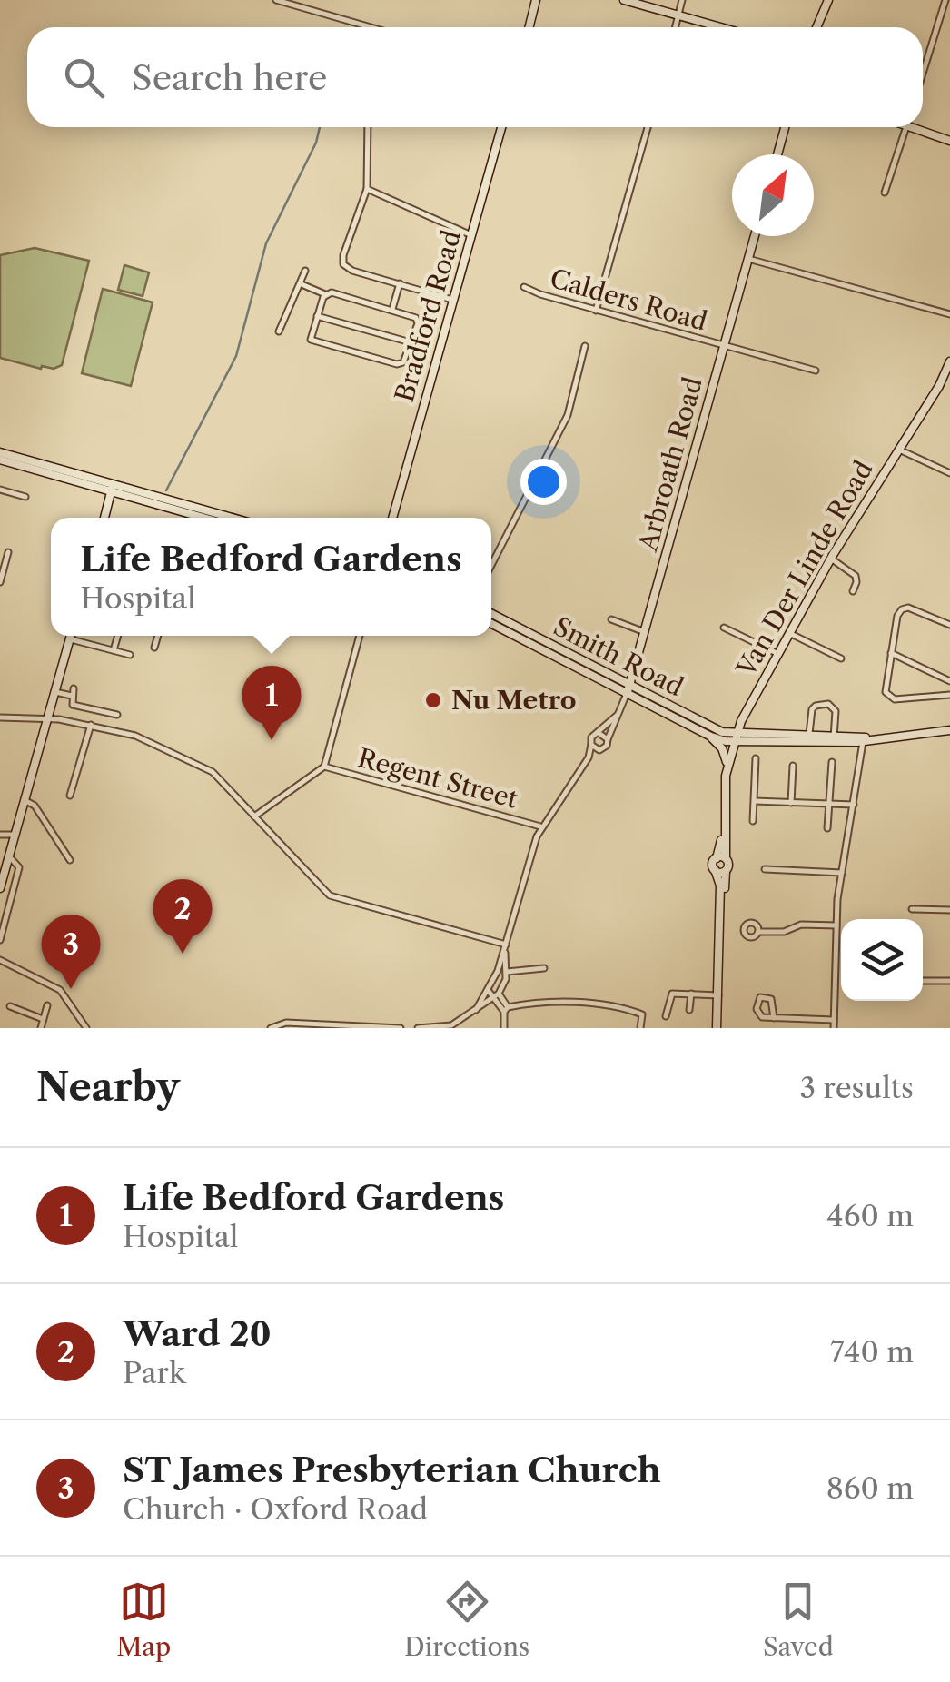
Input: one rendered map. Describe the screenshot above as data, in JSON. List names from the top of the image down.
{
  "streets": {
    "main road": [
      "Bradford Road",
      "Arbroath Road",
      "Van Der Linde Road",
      "Smith Road"
    ],
    "street": ["Calders Road", "Regent Street"]
  },
  "crossings": [
    ["Calders Road", "Arbroath Road"],
    ["Arbroath Road", "Smith Road"],
    ["Van Der Linde Road", "Smith Road"]
  ],
  "places": ["Nu Metro"],
  "north": "top right",
  "page": {
    "search": "Search here",
    "popup": ["Life Bedford Gardens", "Hospital"],
    "pins": ["1", "2", "3"],
    "heading": ["Nearby", "3 results"],
    "list": [
      {
        "mark": "1",
        "name": "Life Bedford Gardens",
        "note": "Hospital",
        "value": "460 m"
      },
      {
        "mark": "2",
        "name": "Ward 20",
        "note": "Park",
        "value": "740 m"
      },
      {
        "mark": "3",
        "name": "ST James Presbyterian Church",
        "note": "Church · Oxford Road",
        "value": "860 m"
      }
    ],
    "nav": ["Map", "Directions", "Saved"]
  }
}
